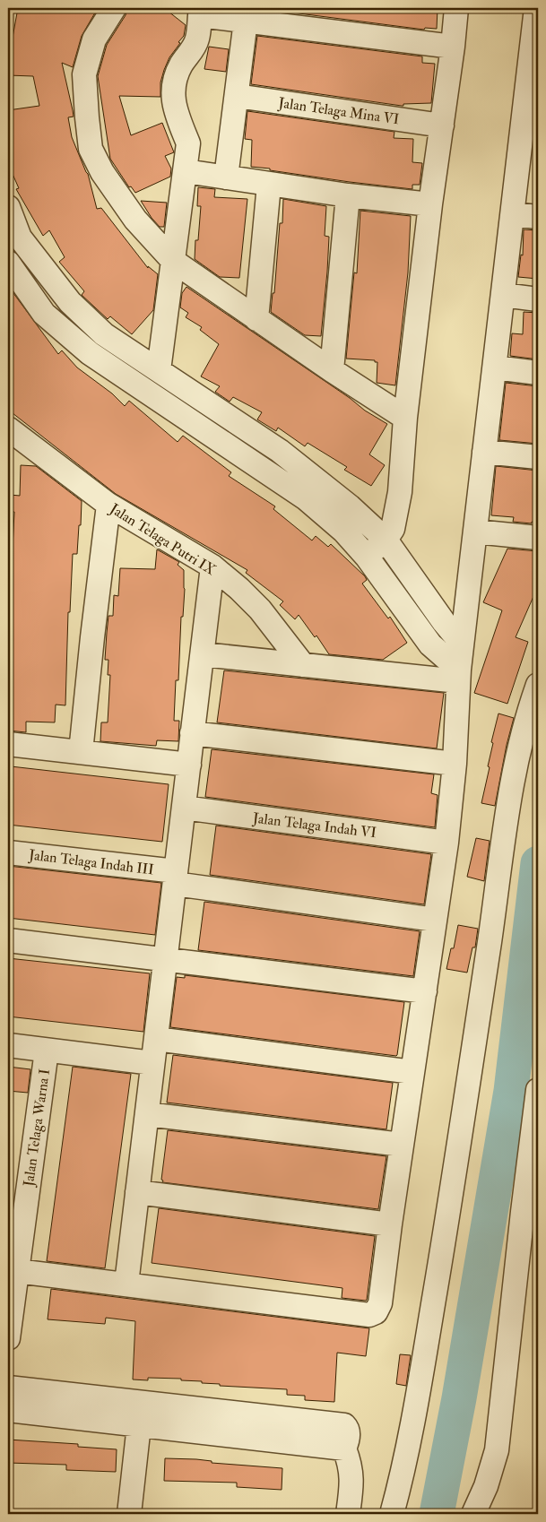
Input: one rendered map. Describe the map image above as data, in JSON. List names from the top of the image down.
{
  "streets": {
    "street": [
      "Jalan Telaga Mina VI",
      "Jalan Telaga Putri IX",
      "Jalan Telaga Indah VI",
      "Jalan Telaga Indah III",
      "Jalan Telaga Warna I"
    ]
  }
}
